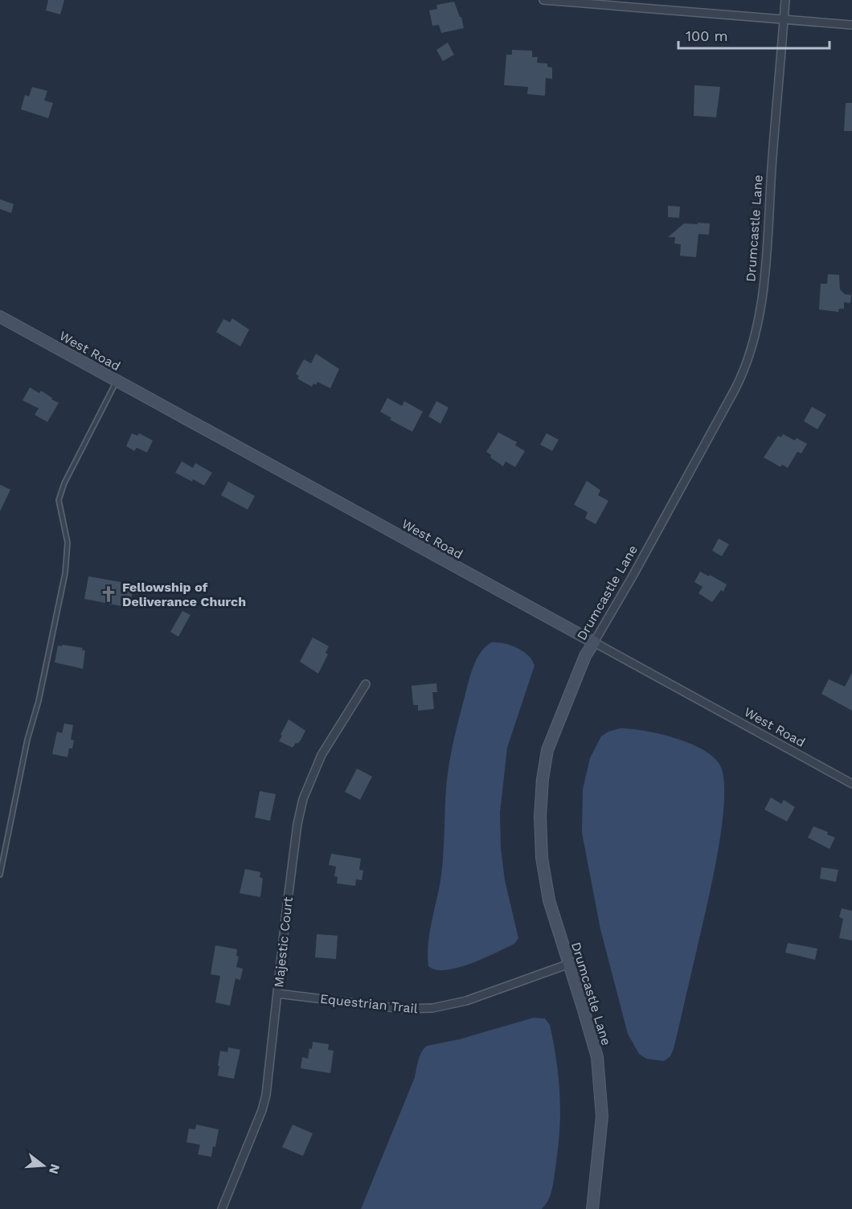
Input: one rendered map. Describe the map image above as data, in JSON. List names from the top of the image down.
{
  "streets": {
    "street": [
      "Drumcastle Lane",
      "West Road",
      "Majestic Court",
      "Equestrian Trail"
    ]
  },
  "crossings": [
    ["Drumcastle Lane", "West Road"],
    ["Drumcastle Lane", "Equestrian Trail"],
    ["Majestic Court", "Equestrian Trail"]
  ],
  "places": {
    "church": ["Fellowship of Deliverance Church"]
  },
  "scale_bar": "100 m",
  "north": "right"
}
